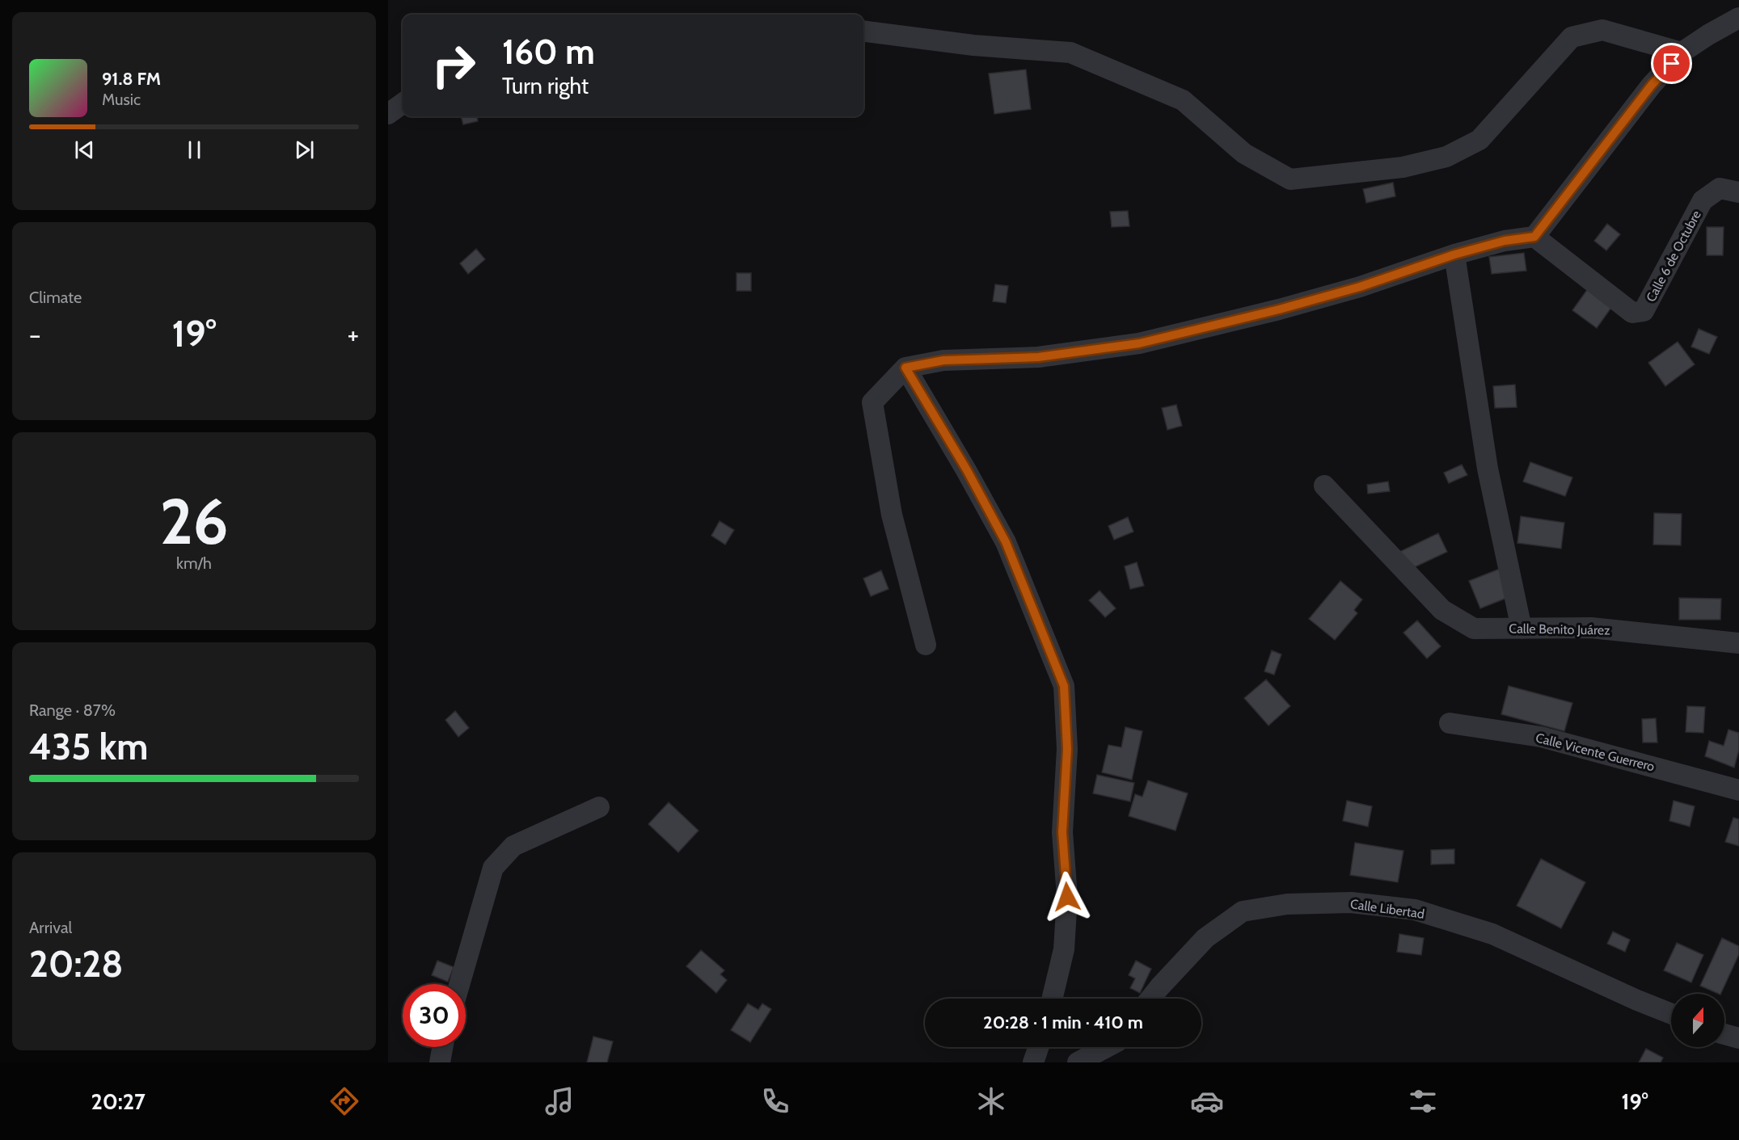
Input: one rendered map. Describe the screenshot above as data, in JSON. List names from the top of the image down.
{
  "streets": {
    "street": [
      "Calle 6 de Octubre",
      "Calle Benito Juárez",
      "Calle Vicente Guerrero",
      "Calle Libertad"
    ]
  },
  "north": "top",
  "page": {
    "turn": ["160 m", "Turn right"],
    "song": ["91.8 FM", "Music"],
    "tile": [
      "Climate",
      ["26", "km/h"],
      ["Range · 87%", "435 km"],
      ["Arrival", "20:28"]
    ],
    "heat": ["−", "19°", "+"],
    "limit": "30",
    "trip": "20:28 · 1 min · 410 m",
    "tabs": ["20:27", "19°"]
  }
}
